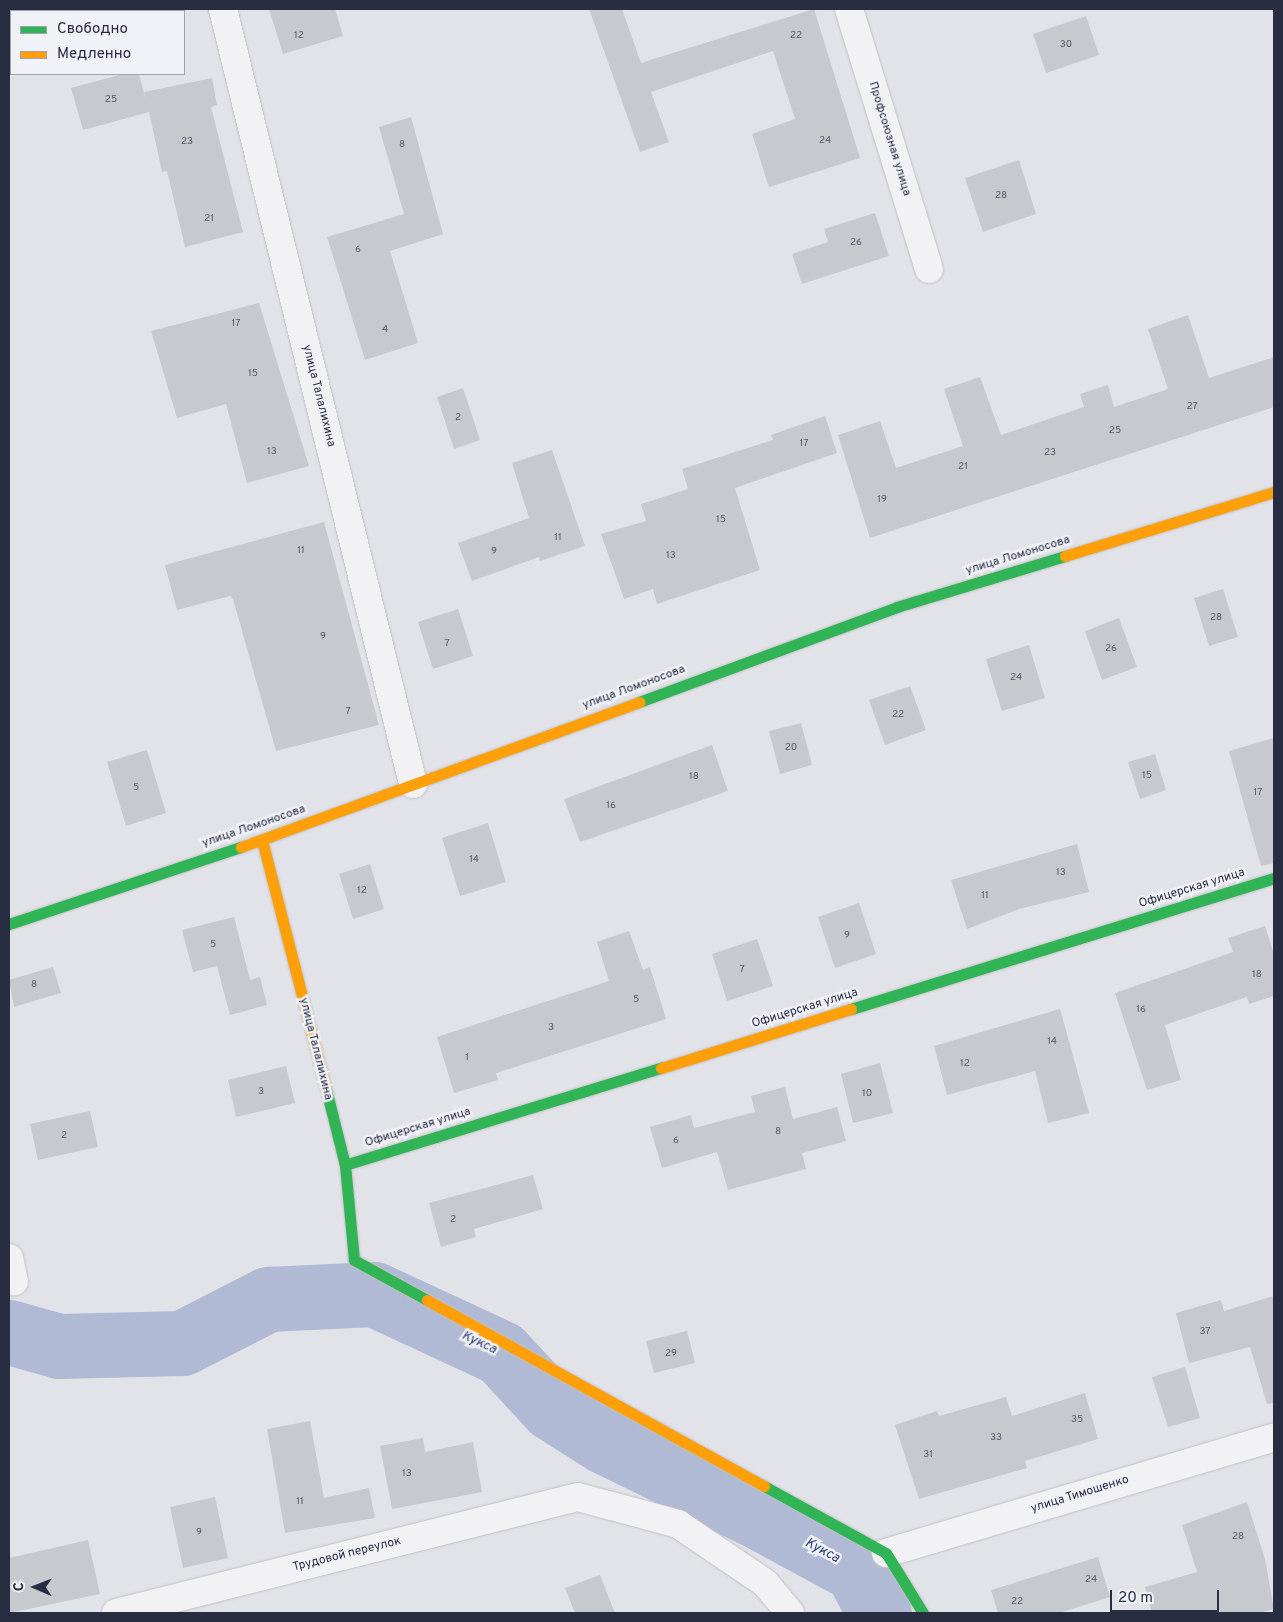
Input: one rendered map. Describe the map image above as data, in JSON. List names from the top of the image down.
{
  "streets": {
    "street": [
      "Профсоюзная улица",
      "улица Талалихина",
      "улица Ломоносова",
      "Офицерская улица",
      "улица Тимошенко",
      "Трудовой переулок"
    ]
  },
  "crossings": [
    ["улица Талалихина", "улица Ломоносова"],
    ["улица Талалихина", "Офицерская улица"],
    ["улица Талалихина", "улица Тимошенко"]
  ],
  "water": ["Кукса"],
  "house_numbers": [
    "12",
    "22",
    "30",
    "25",
    "24",
    "23",
    "8",
    "28",
    "21",
    "26",
    "6",
    "17",
    "4",
    "15",
    "27",
    "2",
    "25",
    "17",
    "13",
    "23",
    "21",
    "19",
    "15",
    "11",
    "11",
    "9",
    "13",
    "28",
    "9",
    "7",
    "26",
    "24",
    "7",
    "22",
    "20",
    "15",
    "18",
    "5",
    "17",
    "16",
    "14",
    "13",
    "12",
    "11",
    "9",
    "5",
    "7",
    "18",
    "8",
    "5",
    "16",
    "3",
    "14",
    "1",
    "12",
    "3",
    "10",
    "8",
    "2",
    "6",
    "2",
    "37",
    "29",
    "35",
    "33",
    "31",
    "13",
    "11",
    "9",
    "28",
    "24",
    "22"
  ],
  "legend": ["Свободно", "Медленно"],
  "scale_bar": "20 m",
  "north": "left"
}
